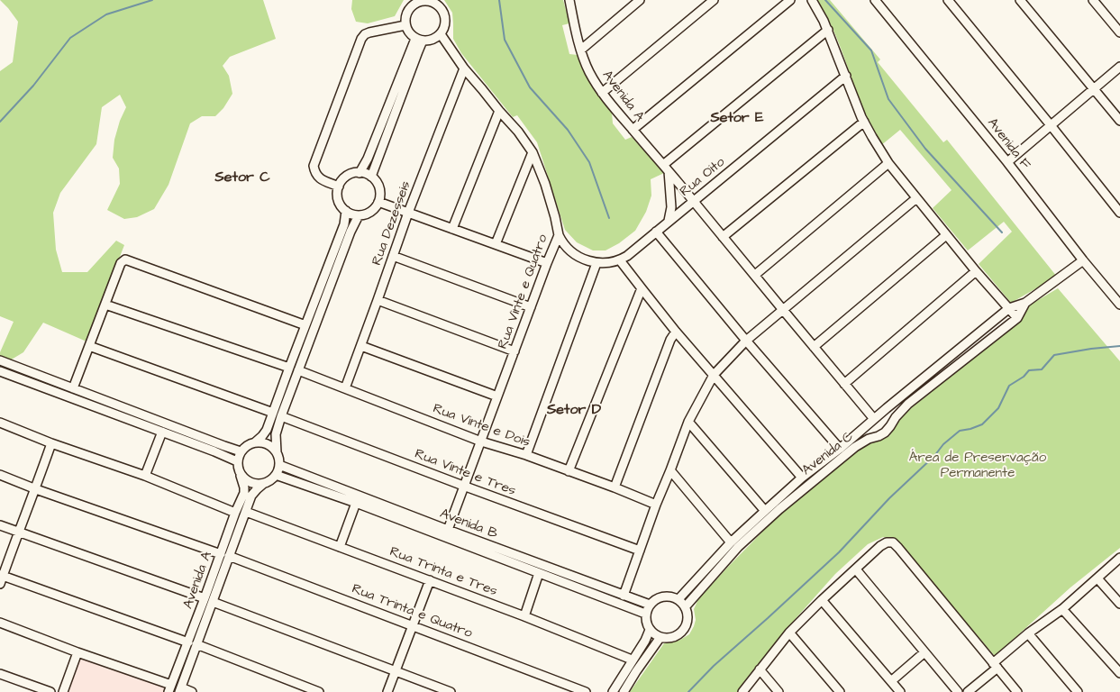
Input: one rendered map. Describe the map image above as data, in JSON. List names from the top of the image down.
{
  "streets": {
    "street": [
      "Avenida A",
      "Avenida F",
      "Rua Oito",
      "Rua Dezesseis",
      "Rua Vinte e Quatro",
      "Rua Vinte e Dois",
      "Avenida C",
      "Rua Vinte e Tres",
      "Avenida B",
      "Rua Trinta e Tres",
      "Rua Trinta e Quatro"
    ]
  },
  "crossings": [
    ["Avenida A", "Rua Oito"],
    ["Avenida A", "Avenida C"],
    ["Avenida A", "Avenida B"],
    ["Avenida A", "Rua Trinta e Tres"],
    ["Avenida A", "Rua Trinta e Quatro"],
    ["Rua Dezesseis", "Rua Vinte e Quatro"],
    ["Rua Dezesseis", "Rua Vinte e Dois"],
    ["Rua Vinte e Quatro", "Rua Vinte e Dois"],
    ["Rua Vinte e Quatro", "Rua Vinte e Tres"],
    ["Rua Vinte e Quatro", "Avenida B"],
    ["Avenida C", "Avenida B"]
  ],
  "districts": ["Setor E", "Setor C", "Setor D"],
  "parks": ["Área de Preservação Permanente"]
}
